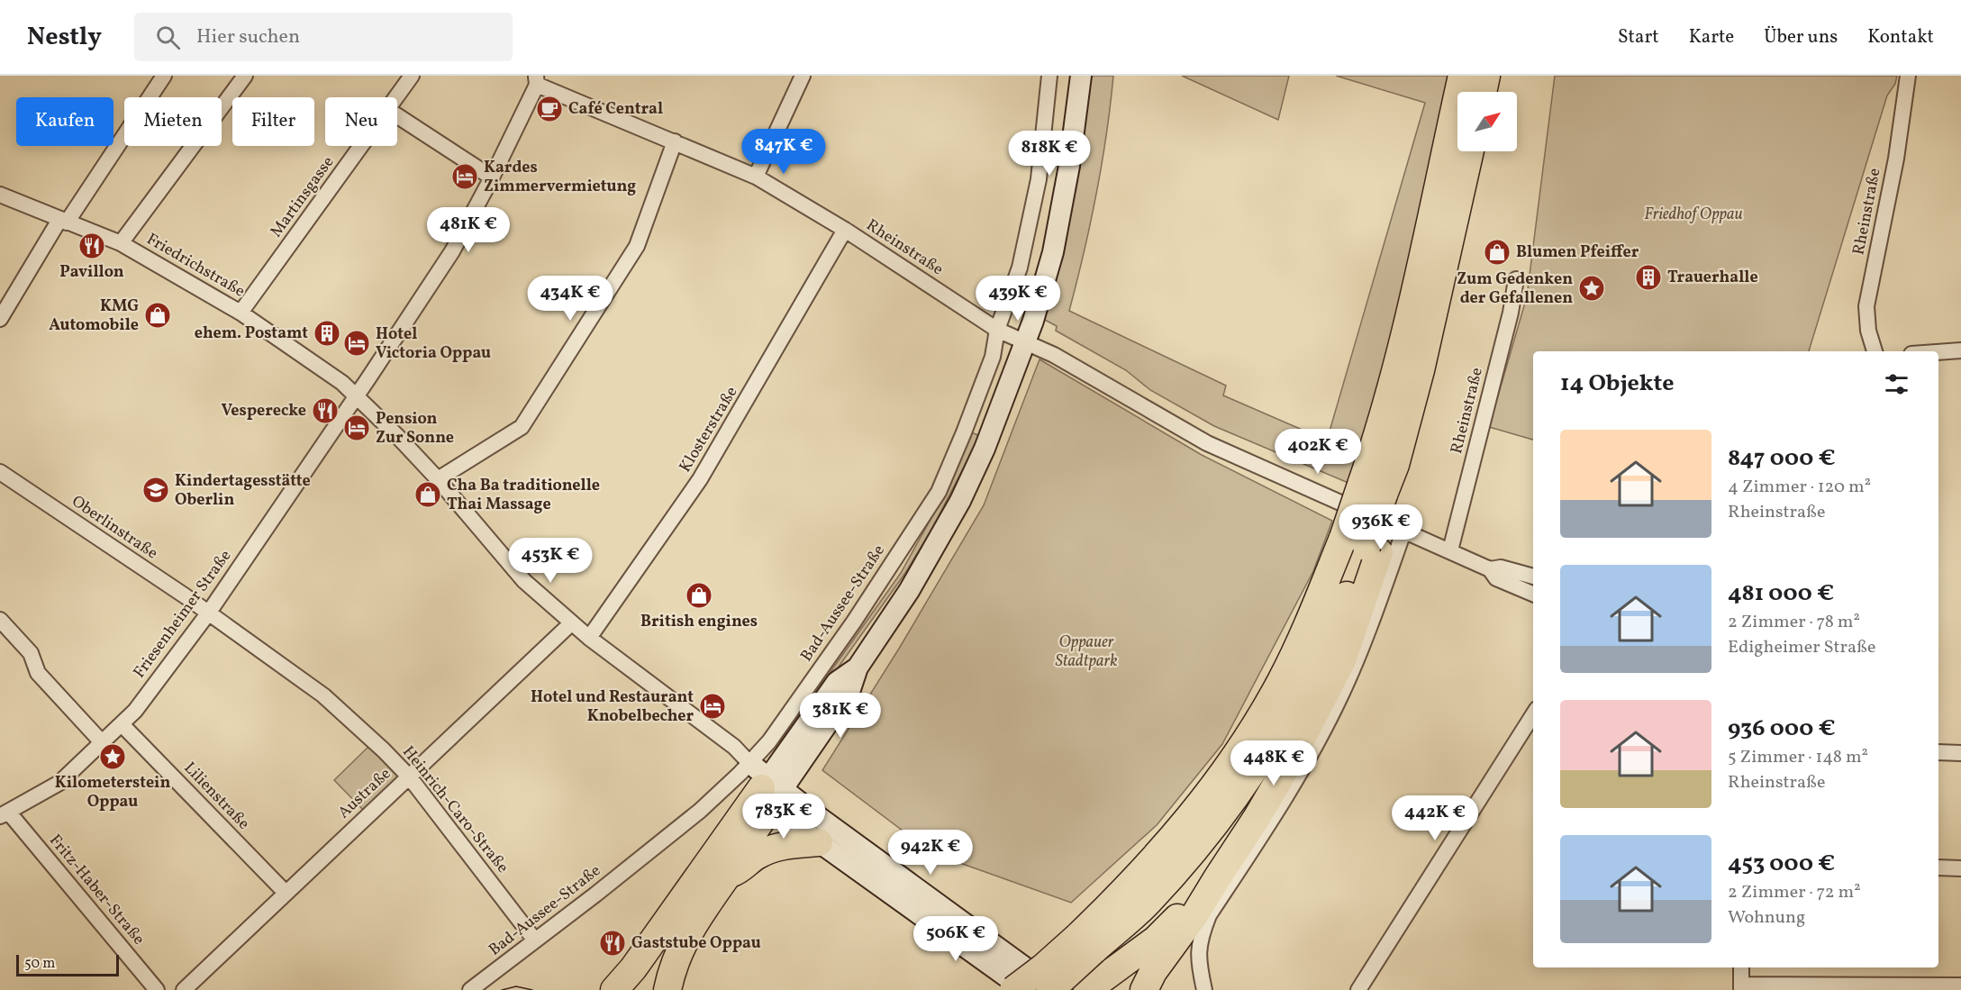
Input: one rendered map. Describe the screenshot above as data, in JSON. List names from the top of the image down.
{
  "streets": {
    "street": [
      "Martinsgasse",
      "Rheinstraße",
      "Friedrichstraße",
      "Klosterstraße",
      "Oberlinstraße",
      "Bad-Aussee-Straße",
      "Friesenheimer Straße",
      "Austraße",
      "Lilienstraße",
      "Heinrich-Caro-Straße",
      "Fritz-Haber-Straße"
    ]
  },
  "crossings": [
    ["Martinsgasse", "Friedrichstraße"],
    ["Rheinstraße", "Klosterstraße"],
    ["Rheinstraße", "Bad-Aussee-Straße"],
    ["Rheinstraße", "Friesenheimer Straße"],
    ["Friedrichstraße", "Klosterstraße"],
    ["Friedrichstraße", "Bad-Aussee-Straße"],
    ["Friedrichstraße", "Friesenheimer Straße"],
    ["Friedrichstraße", "Austraße"],
    ["Oberlinstraße", "Friesenheimer Straße"],
    ["Oberlinstraße", "Heinrich-Caro-Straße"],
    ["Bad-Aussee-Straße", "Heinrich-Caro-Straße"],
    ["Friesenheimer Straße", "Lilienstraße"],
    ["Friesenheimer Straße", "Heinrich-Caro-Straße"],
    ["Friesenheimer Straße", "Fritz-Haber-Straße"],
    ["Austraße", "Lilienstraße"],
    ["Austraße", "Heinrich-Caro-Straße"]
  ],
  "parks": ["Friedhof Oppau", "Oppauer Stadtpark"],
  "places": {
    "cafe": ["Café Central"],
    "hotel": [
      "Kardes Zimmervermietung",
      "Hotel Victoria Oppau",
      "Pension Zur Sonne",
      "Hotel und Restaurant Knobelbecher"
    ],
    "restaurant": ["Pavillon", "Vesperecke", "Gaststube Oppau"],
    "shop": [
      "Blumen Pfeiffer",
      "KMG Automobile",
      "Cha Ba traditionelle Thai Massage",
      "British engines"
    ],
    "building": ["Trauerhalle", "ehem. Postamt"],
    "place": ["Zum Gedenken der Gefallenen", "Kilometerstein Oppau"],
    "school or university": ["Kindertagesstätte Oberlin"]
  },
  "scale_bar": "50 m",
  "north": "top right",
  "page": {
    "header": "Nestly",
    "search": "Hier suchen",
    "nav": [
      "Start",
      "Karte",
      "Über uns",
      "Kontakt"
    ],
    "chip": [
      "Kaufen",
      "Mieten",
      "Filter",
      "Neu"
    ],
    "price": [
      "847K €",
      "818K €",
      "481K €",
      "434K €",
      "439K €",
      "402K €",
      "936K €",
      "453K €",
      "381K €",
      "448K €",
      "783K €",
      "442K €",
      "942K €",
      "506K €"
    ],
    "heading": "14 Objekte",
    "list": [
      {
        "name": "847 000 €",
        "note": "4 Zimmer · 120 m² · Rheinstraße"
      },
      {
        "name": "481 000 €",
        "note": "2 Zimmer · 78 m² · Edigheimer Straße"
      },
      {
        "name": "936 000 €",
        "note": "5 Zimmer · 148 m² · Rheinstraße"
      },
      {
        "name": "453 000 €",
        "note": "2 Zimmer · 72 m² · Wohnung"
      }
    ],
    "scale": "50 m"
  }
}
